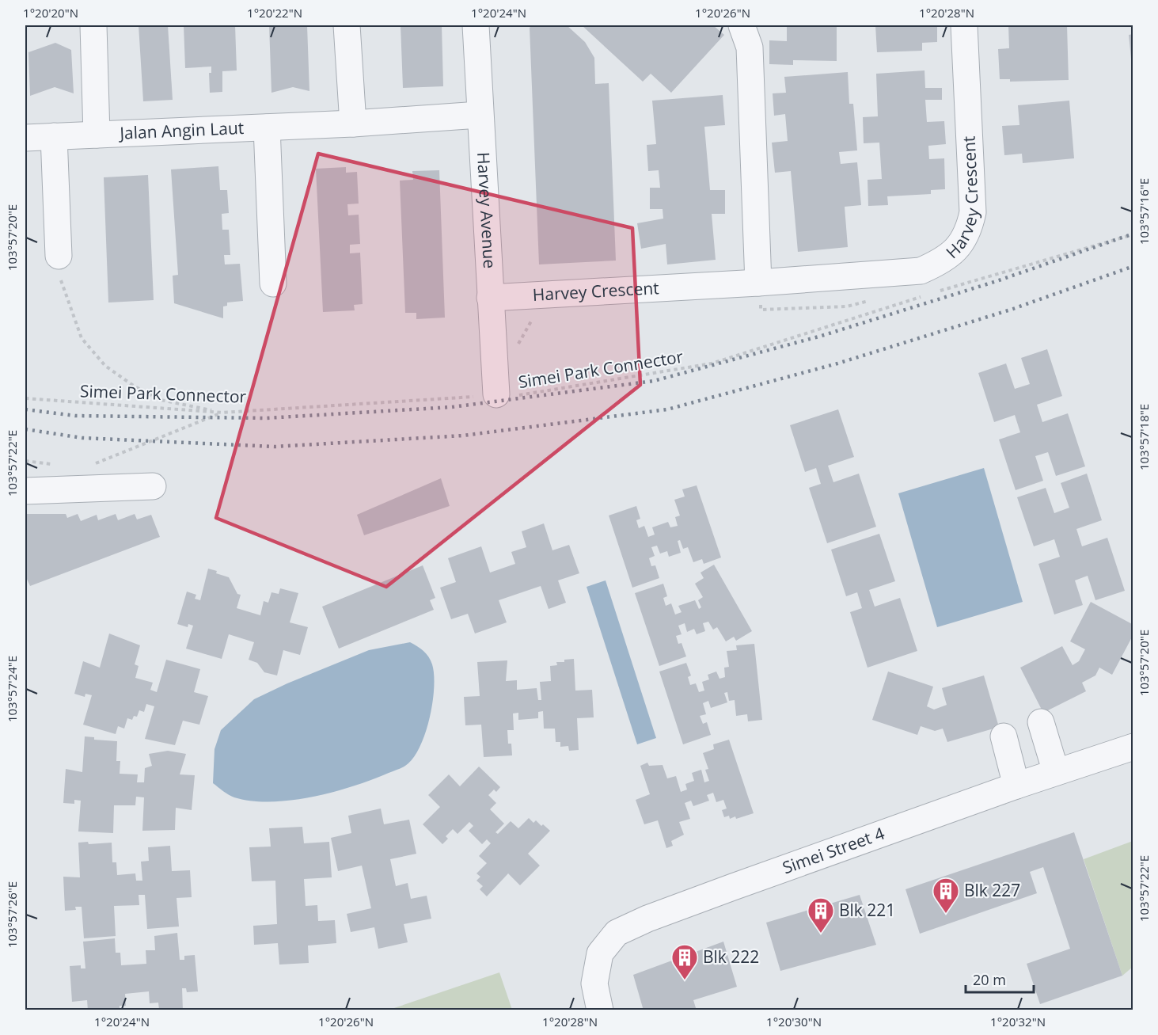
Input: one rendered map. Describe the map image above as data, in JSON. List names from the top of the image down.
{
  "streets": {
    "street": [
      "Jalan Angin Laut",
      "Harvey Crescent",
      "Harvey Avenue",
      "Simei Street 4"
    ],
    "path": ["Simei Park Connector"]
  },
  "crossings": [
    ["Jalan Angin Laut", "Harvey Avenue"],
    ["Harvey Crescent", "Harvey Avenue"],
    ["Harvey Avenue", "Simei Park Connector"]
  ],
  "places": {
    "building": ["Blk 227", "Blk 221", "Blk 222"]
  },
  "scale_bar": "20 m",
  "coordinates": [
    "1°20'20\"N",
    "1°20'22\"N",
    "1°20'24\"N",
    "1°20'26\"N",
    "1°20'28\"N",
    "103°57'16\"E",
    "103°57'20\"E",
    "103°57'18\"E",
    "103°57'22\"E",
    "103°57'24\"E",
    "103°57'26\"E",
    "1°20'30\"N",
    "1°20'32\"N"
  ]
}
